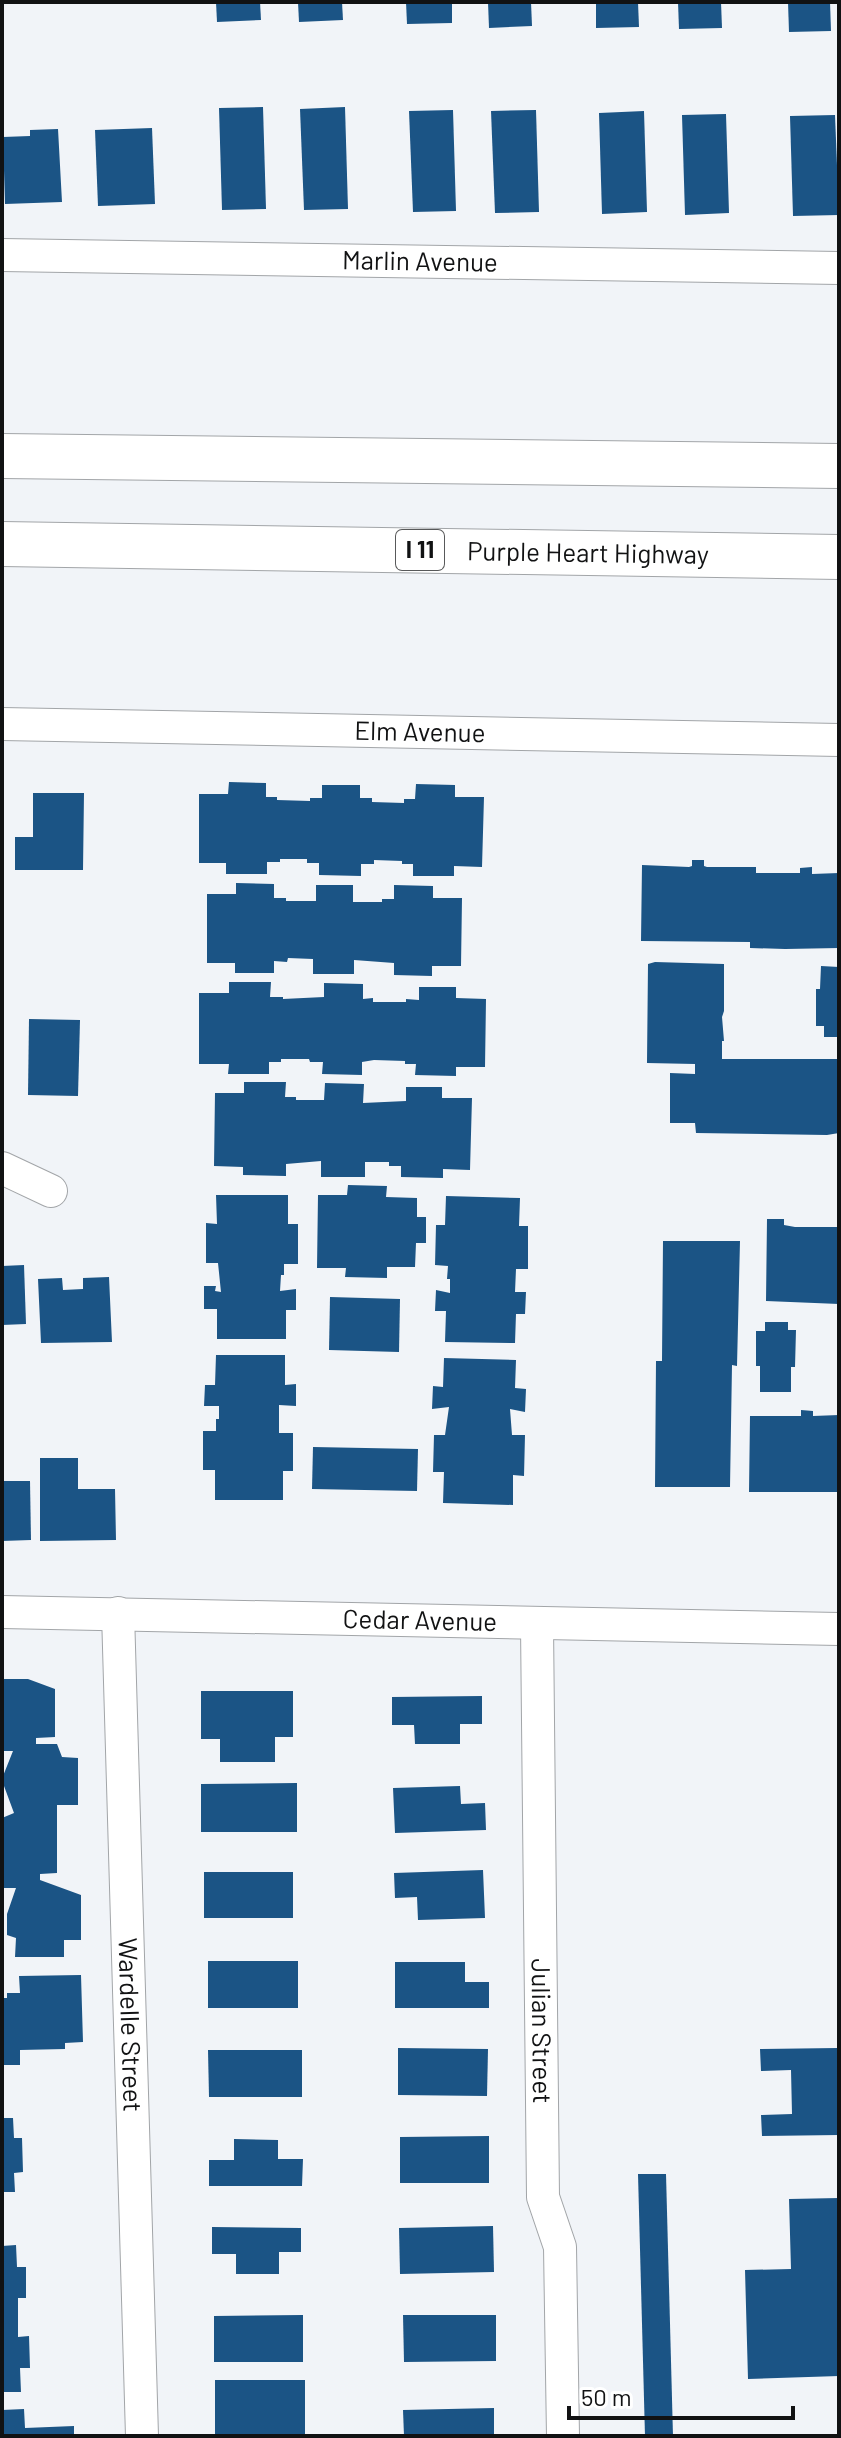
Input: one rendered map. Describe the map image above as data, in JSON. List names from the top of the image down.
{
  "streets": {
    "highway": ["I 11", "Purple Heart Highway"],
    "street": [
      "Marlin Avenue",
      "Elm Avenue",
      "Cedar Avenue",
      "Wardelle Street",
      "Julian Street"
    ]
  },
  "crossings": [
    ["Cedar Avenue", "Wardelle Street"],
    ["Cedar Avenue", "Julian Street"]
  ],
  "scale_bar": "50 m"
}
